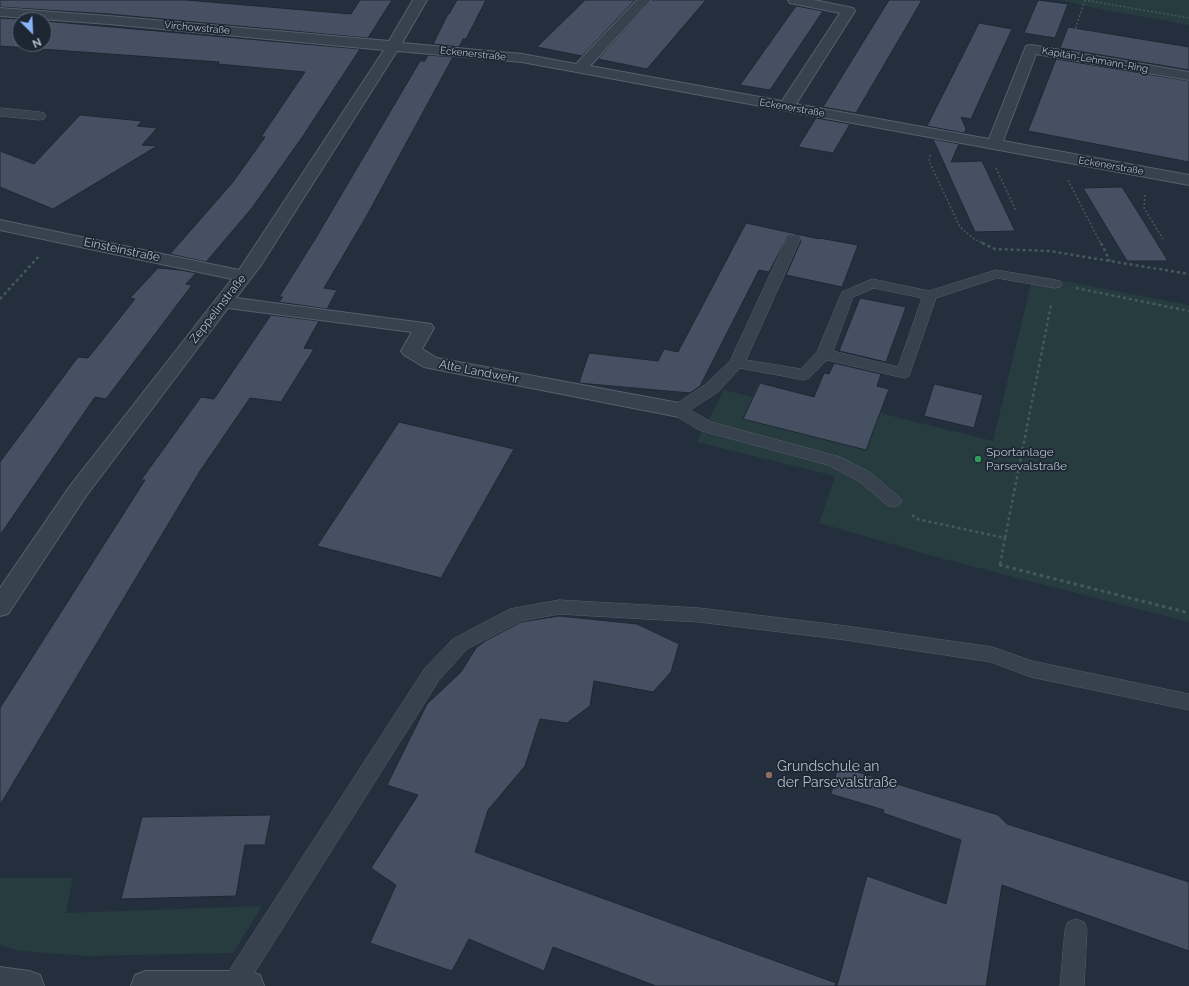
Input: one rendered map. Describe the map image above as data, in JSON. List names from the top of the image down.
{
  "streets": {
    "street": [
      "Virchowstraße",
      "Eckenerstraße",
      "Kapitän-Lehmann-Ring",
      "Einsteinstraße",
      "Zeppelinstraße",
      "Alte Landwehr"
    ]
  },
  "crossings": [
    ["Virchowstraße", "Eckenerstraße"],
    ["Virchowstraße", "Zeppelinstraße"],
    ["Eckenerstraße", "Kapitän-Lehmann-Ring"],
    ["Eckenerstraße", "Zeppelinstraße"],
    ["Einsteinstraße", "Zeppelinstraße"],
    ["Zeppelinstraße", "Alte Landwehr"]
  ],
  "places": ["Sportanlage Parsevalstraße", "Grundschule an der Parsevalstraße"],
  "north": "bottom right"
}
